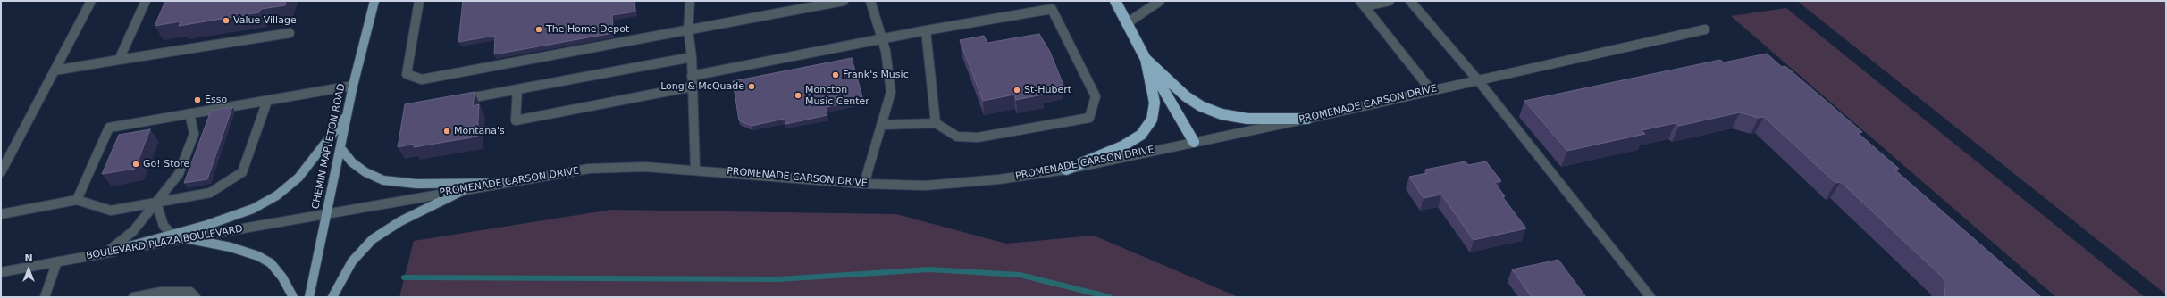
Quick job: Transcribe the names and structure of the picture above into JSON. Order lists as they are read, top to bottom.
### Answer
{
  "streets": {
    "main road": ["CHEMIN MAPLETON ROAD"],
    "street": ["PROMENADE CARSON DRIVE", "BOULEVARD PLAZA BOULEVARD"]
  },
  "crossings": [
    ["PROMENADE CARSON DRIVE", "CHEMIN MAPLETON ROAD"],
    ["PROMENADE CARSON DRIVE", "BOULEVARD PLAZA BOULEVARD"],
    ["CHEMIN MAPLETON ROAD", "BOULEVARD PLAZA BOULEVARD"]
  ],
  "places": [
    "Value Village",
    "The Home Depot",
    "Frank's Music",
    "Long & McQuade",
    "St-Hubert",
    "Moncton Music Center",
    "Esso",
    "Montana's",
    "Go! Store"
  ],
  "north": "top"
}
